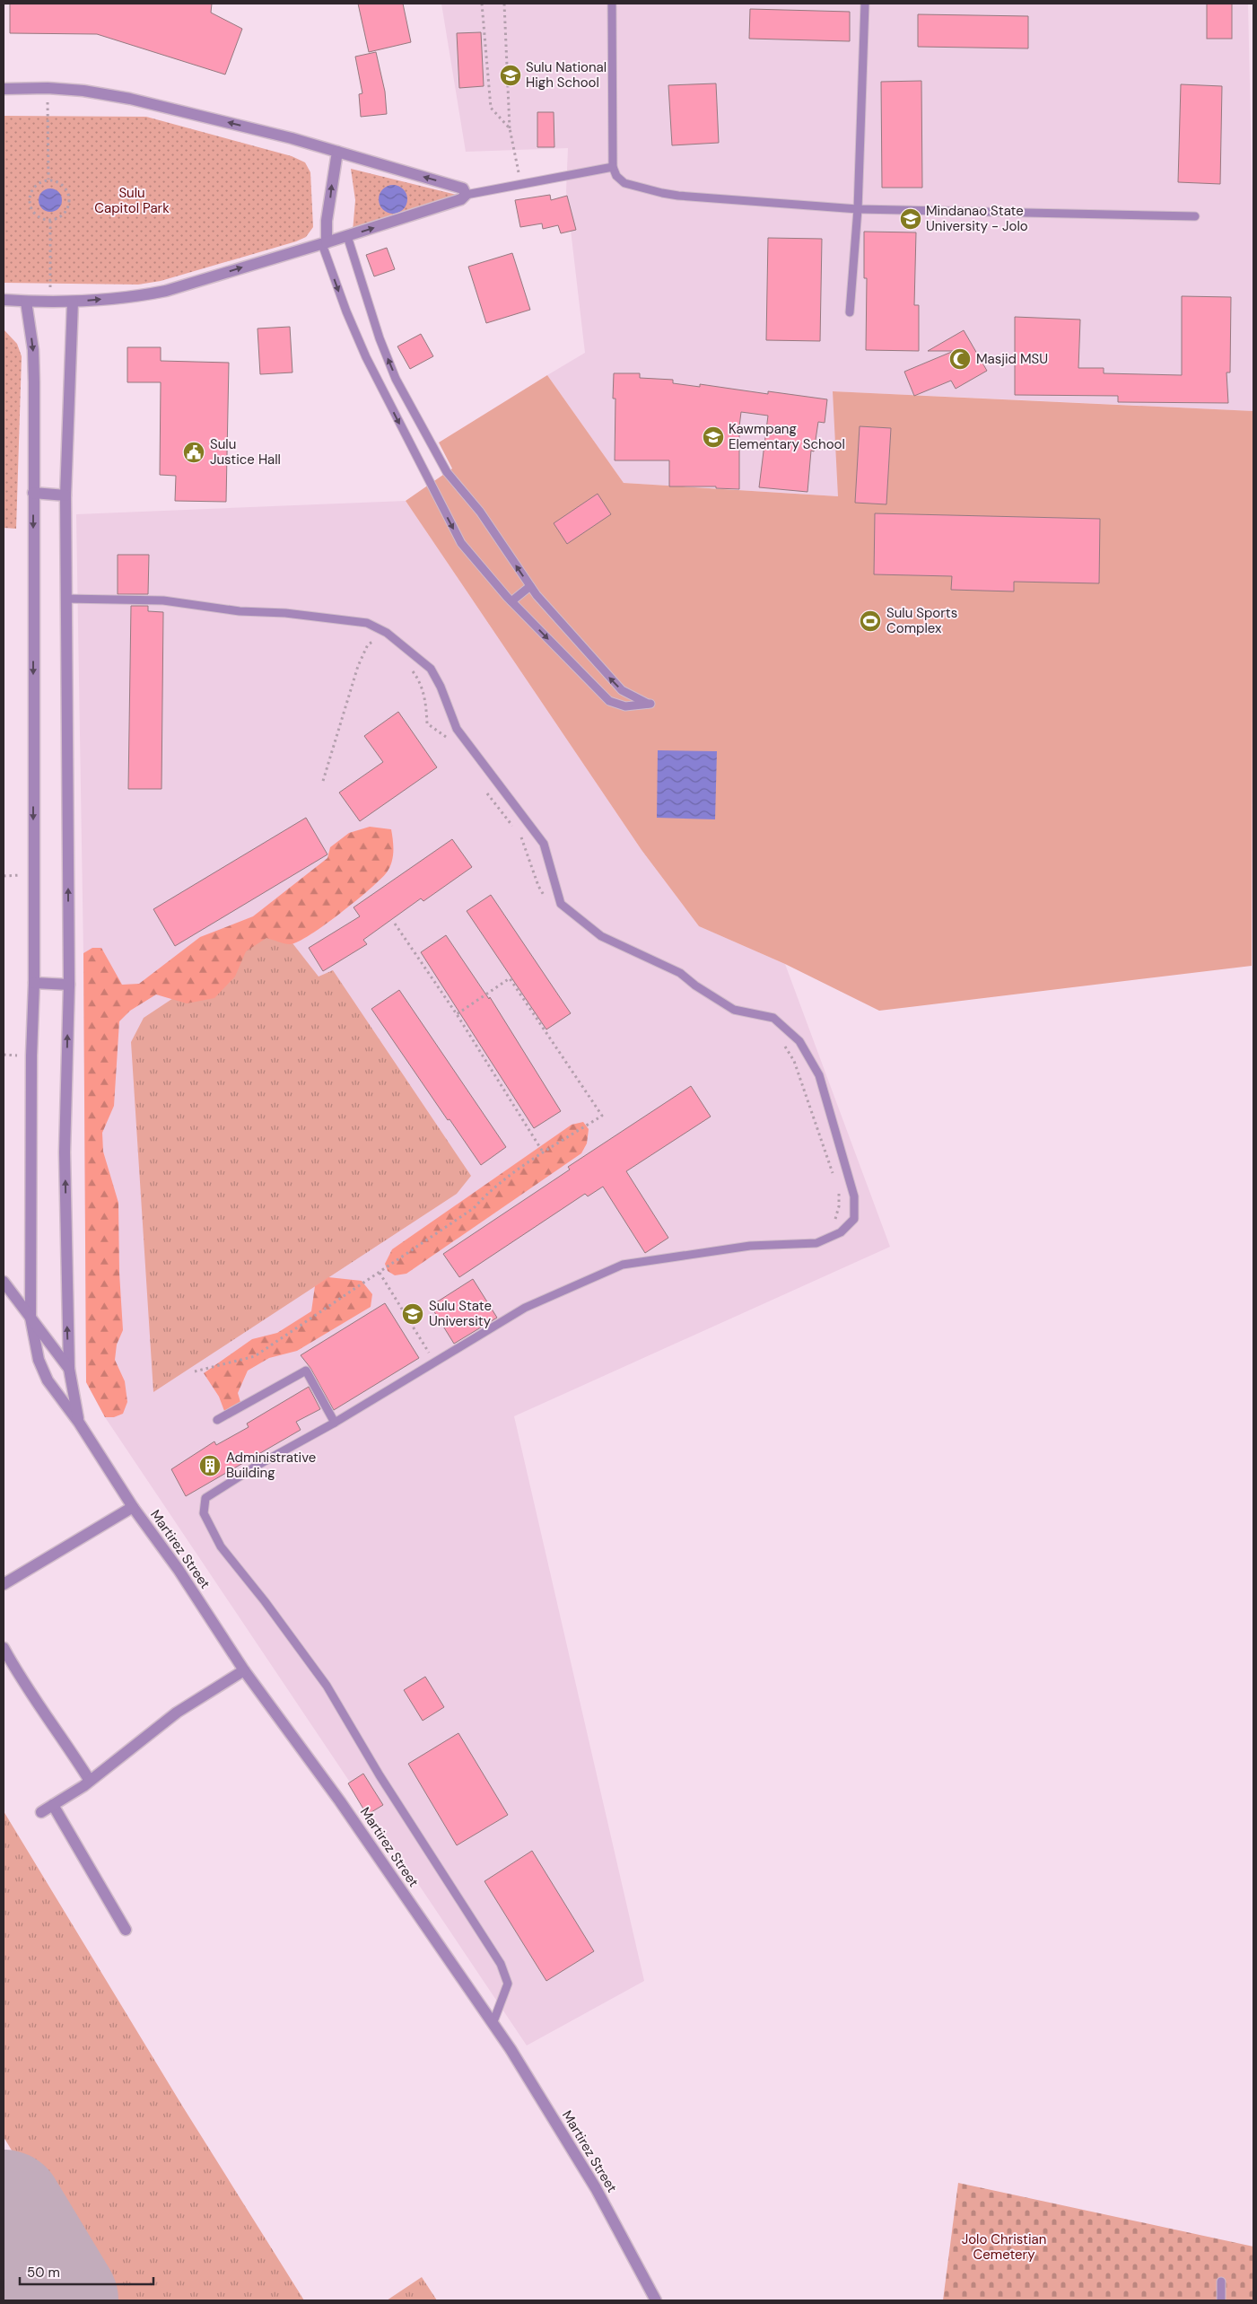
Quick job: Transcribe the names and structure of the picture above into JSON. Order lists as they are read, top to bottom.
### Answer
{
  "streets": {
    "street": ["Martirez Street"]
  },
  "parks": ["Sulu Capitol Park", "Jolo Christian Cemetery"],
  "places": {
    "school or university": [
      "Sulu National High School",
      "Mindanao State University - Jolo",
      "Kawmpang Elementary School",
      "Sulu State University"
    ],
    "mosque": ["Masjid MSU"],
    "public building": ["Sulu Justice Hall"],
    "sports": ["Sulu Sports Complex"],
    "building": ["Administrative Building"]
  },
  "scale_bar": "50 m"
}
